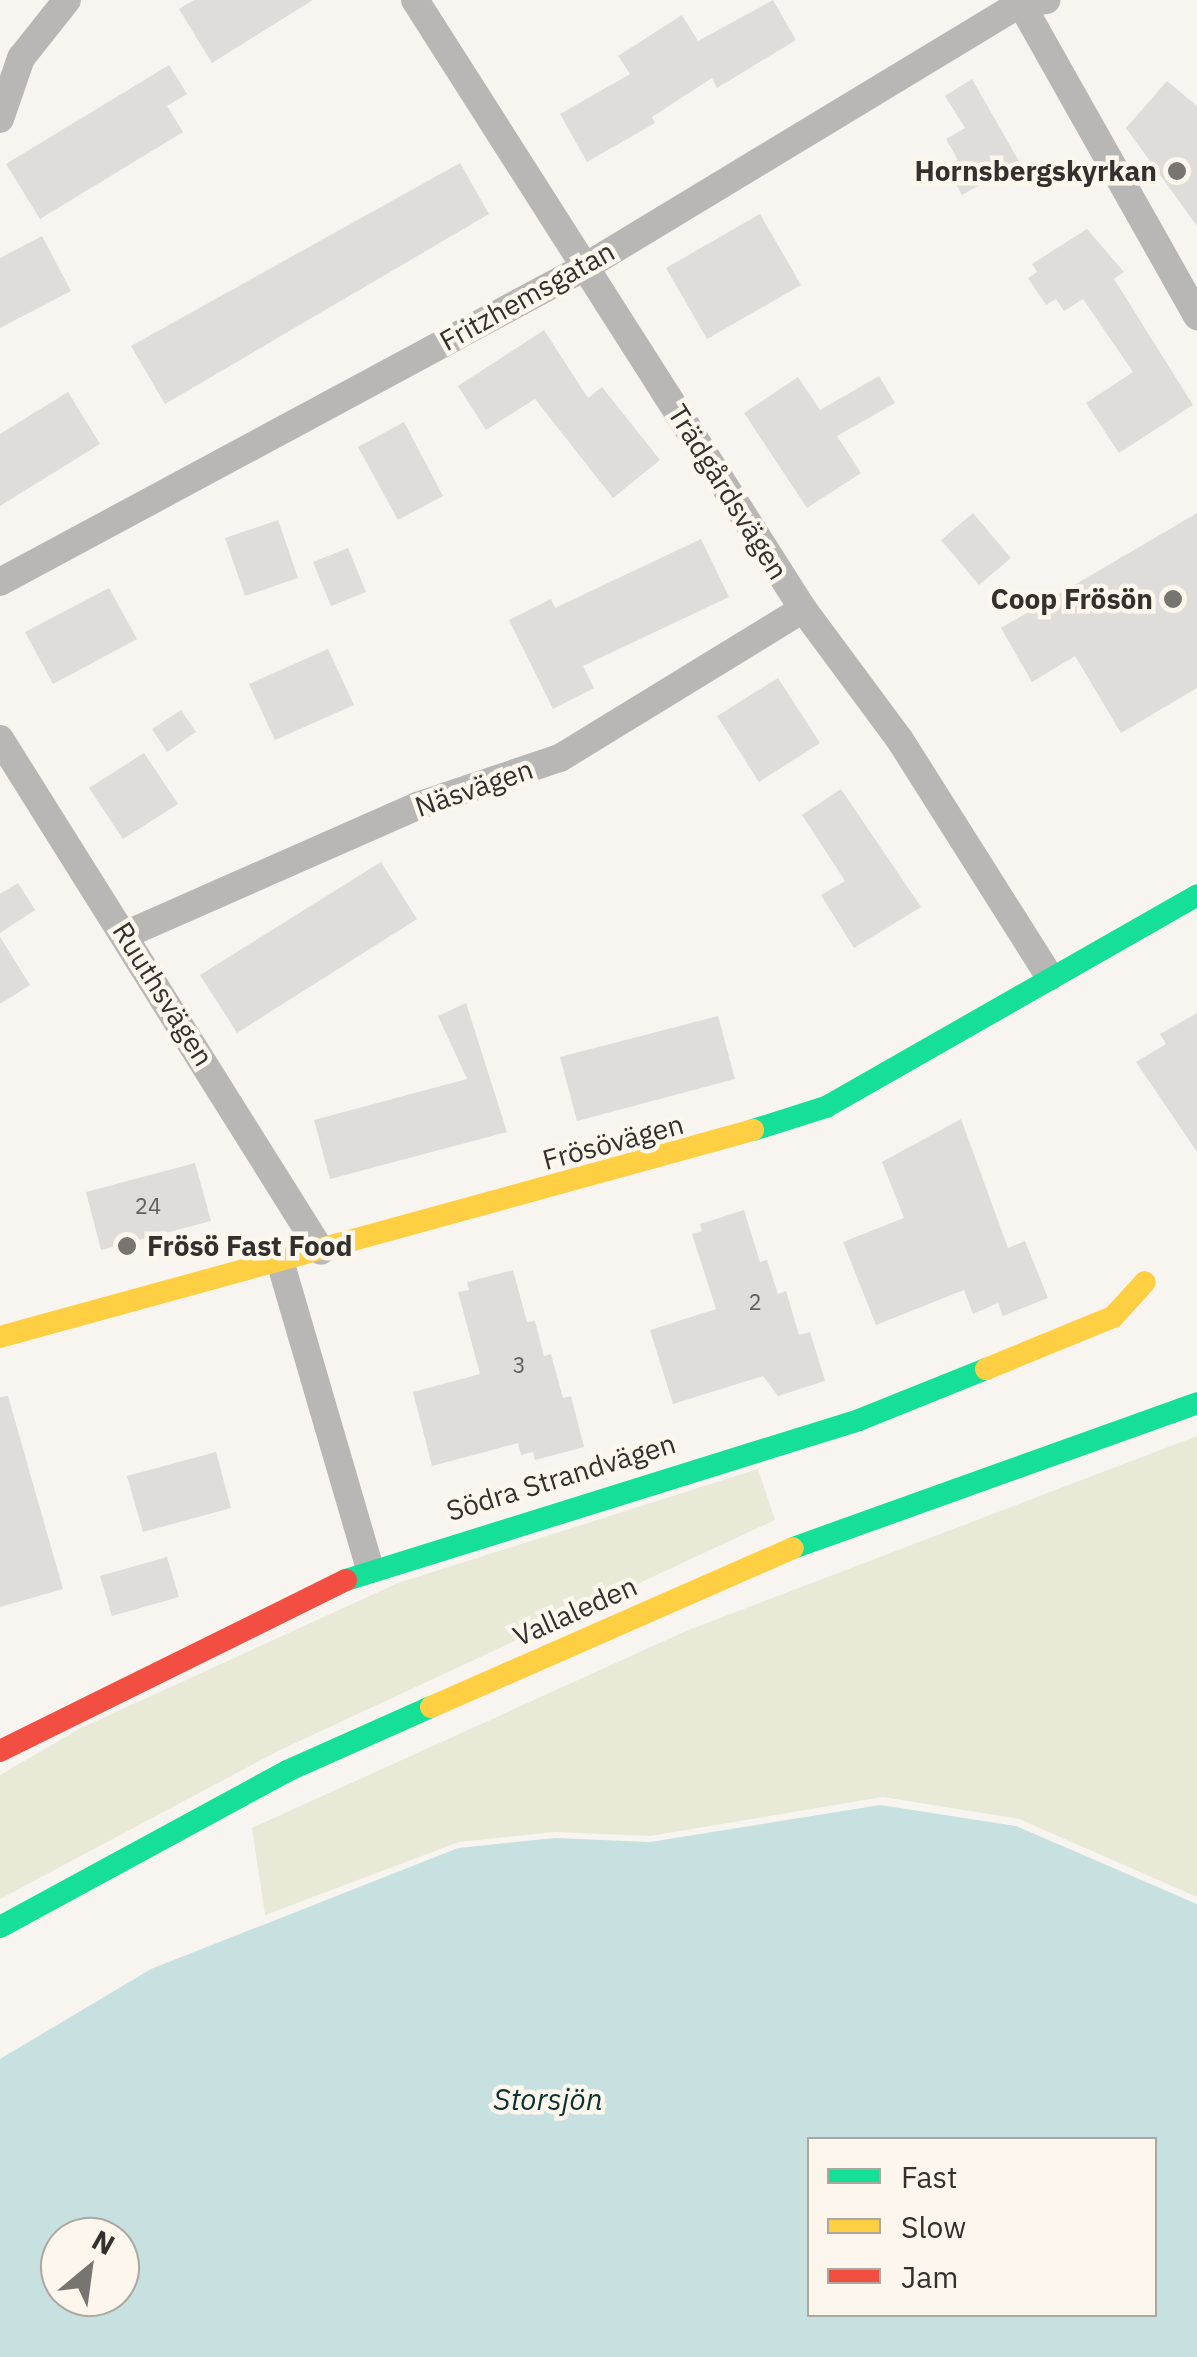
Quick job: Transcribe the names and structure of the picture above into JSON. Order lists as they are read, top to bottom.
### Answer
{
  "streets": {
    "street": [
      "Fritzhemsgatan",
      "Trädgårdsvägen",
      "Näsvägen",
      "Ruuthsvägen",
      "Frösövägen",
      "Södra Strandvägen",
      "Vallaleden"
    ]
  },
  "crossings": [
    ["Fritzhemsgatan", "Trädgårdsvägen"],
    ["Trädgårdsvägen", "Näsvägen"],
    ["Trädgårdsvägen", "Frösövägen"],
    ["Näsvägen", "Ruuthsvägen"],
    ["Ruuthsvägen", "Frösövägen"]
  ],
  "water": ["Storsjön"],
  "places": ["Hornsbergskyrkan", "Coop Frösön", "Frösö Fast Food"],
  "house_numbers": ["24", "2", "3"],
  "legend": ["Fast", "Slow", "Jam"],
  "north": "top right"
}
